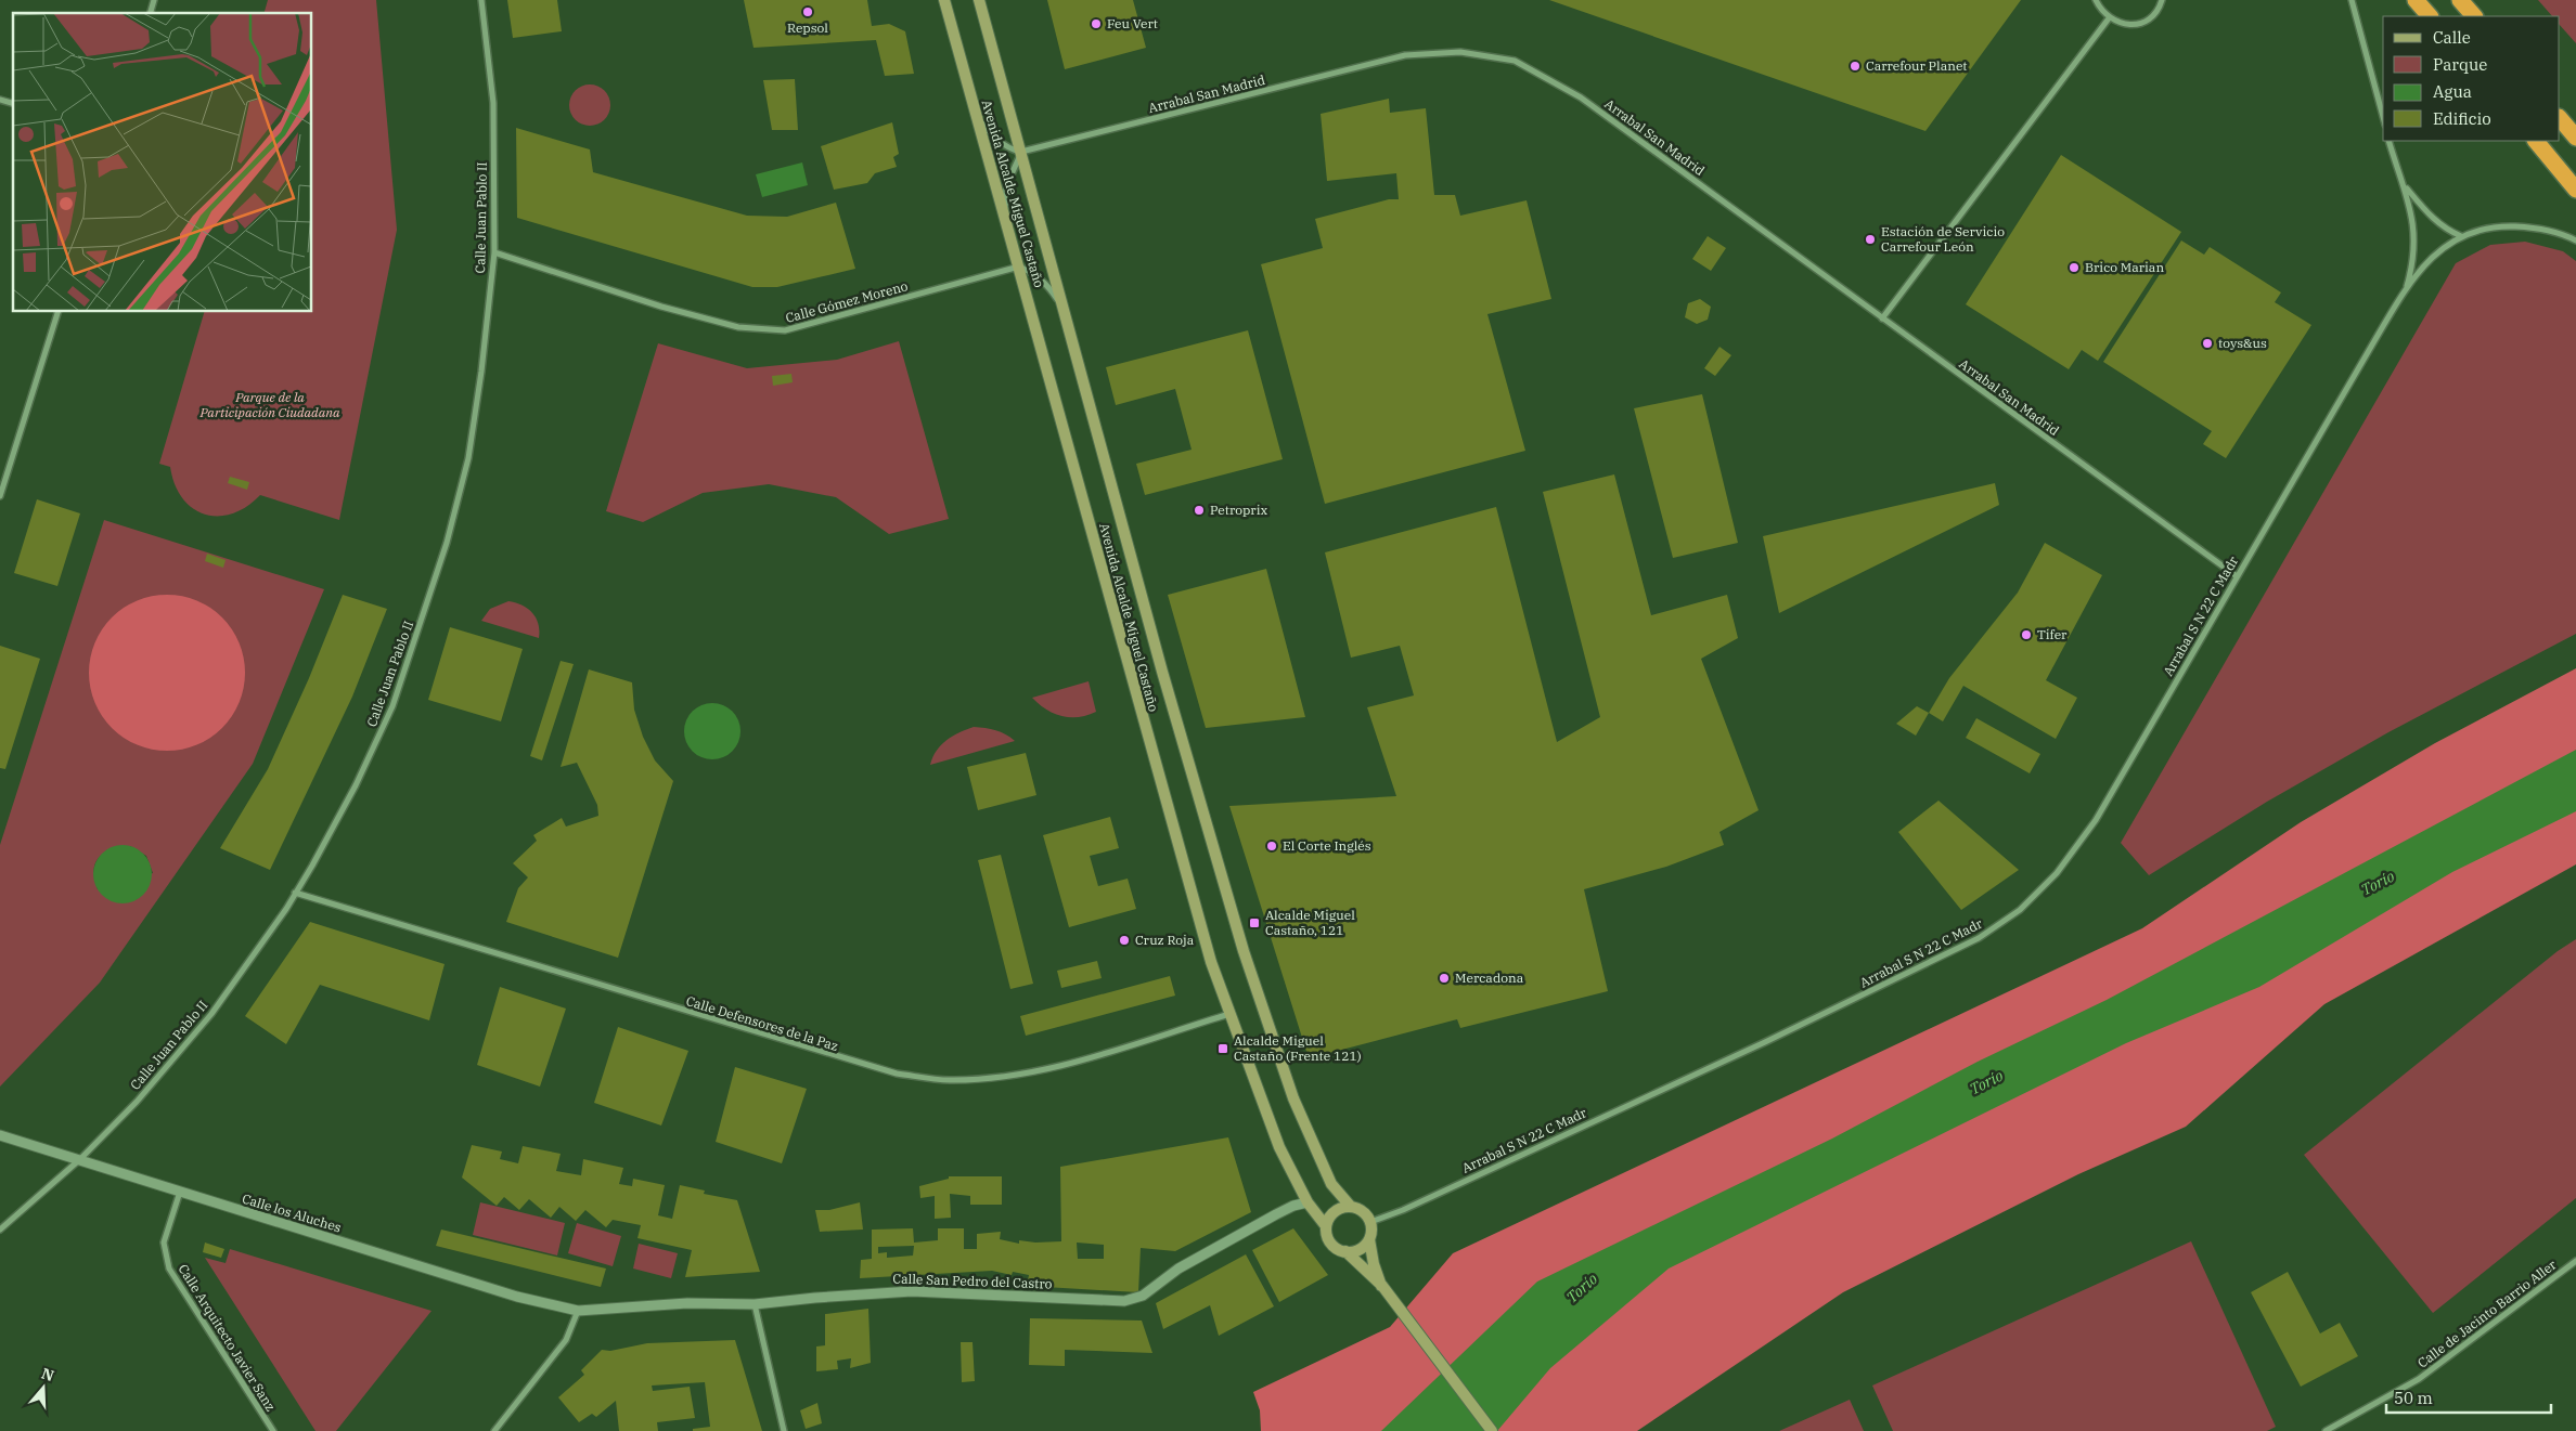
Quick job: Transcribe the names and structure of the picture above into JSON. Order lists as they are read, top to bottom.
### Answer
{
  "streets": {
    "main road": ["Avenida Alcalde Miguel Castaño"],
    "street": [
      "Arrabal San Madrid",
      "Calle Juan Pablo II",
      "Calle Gómez Moreno",
      "Arrabal S N 22 C Madr",
      "Calle Defensores de la Paz",
      "Calle los Aluches",
      "Calle San Pedro del Castro",
      "Calle de Jacinto Barrio Aller",
      "Calle Arquitecto Javier Sanz"
    ]
  },
  "crossings": [
    ["Arrabal San Madrid", "Avenida Alcalde Miguel Castaño"],
    ["Arrabal San Madrid", "Arrabal S N 22 C Madr"],
    ["Avenida Alcalde Miguel Castaño", "Calle Gómez Moreno"],
    ["Avenida Alcalde Miguel Castaño", "Arrabal S N 22 C Madr"],
    ["Avenida Alcalde Miguel Castaño", "Calle Defensores de la Paz"],
    ["Avenida Alcalde Miguel Castaño", "Calle San Pedro del Castro"],
    ["Calle Juan Pablo II", "Calle Gómez Moreno"],
    ["Calle Juan Pablo II", "Calle Defensores de la Paz"],
    ["Calle Juan Pablo II", "Calle los Aluches"],
    ["Calle los Aluches", "Calle San Pedro del Castro"],
    ["Calle los Aluches", "Calle Arquitecto Javier Sanz"]
  ],
  "water": ["Torío"],
  "parks": ["Parque de la Participación Ciudadana"],
  "places": {
    "other": [
      "Repsol",
      "Feu Vert",
      "Carrefour Planet",
      "Estación de Servicio Carrefour León",
      "Brico Marian",
      "toys&us",
      "Petroprix",
      "Tifer",
      "El Corte Inglés",
      "Cruz Roja",
      "Mercadona"
    ],
    "transit": ["Alcalde Miguel Castaño, 121", "Alcalde Miguel Castaño (Frente 121)"]
  },
  "legend": [
    "Calle",
    "Parque",
    "Agua",
    "Edificio"
  ],
  "scale_bar": "50 m",
  "north": "top"
}
